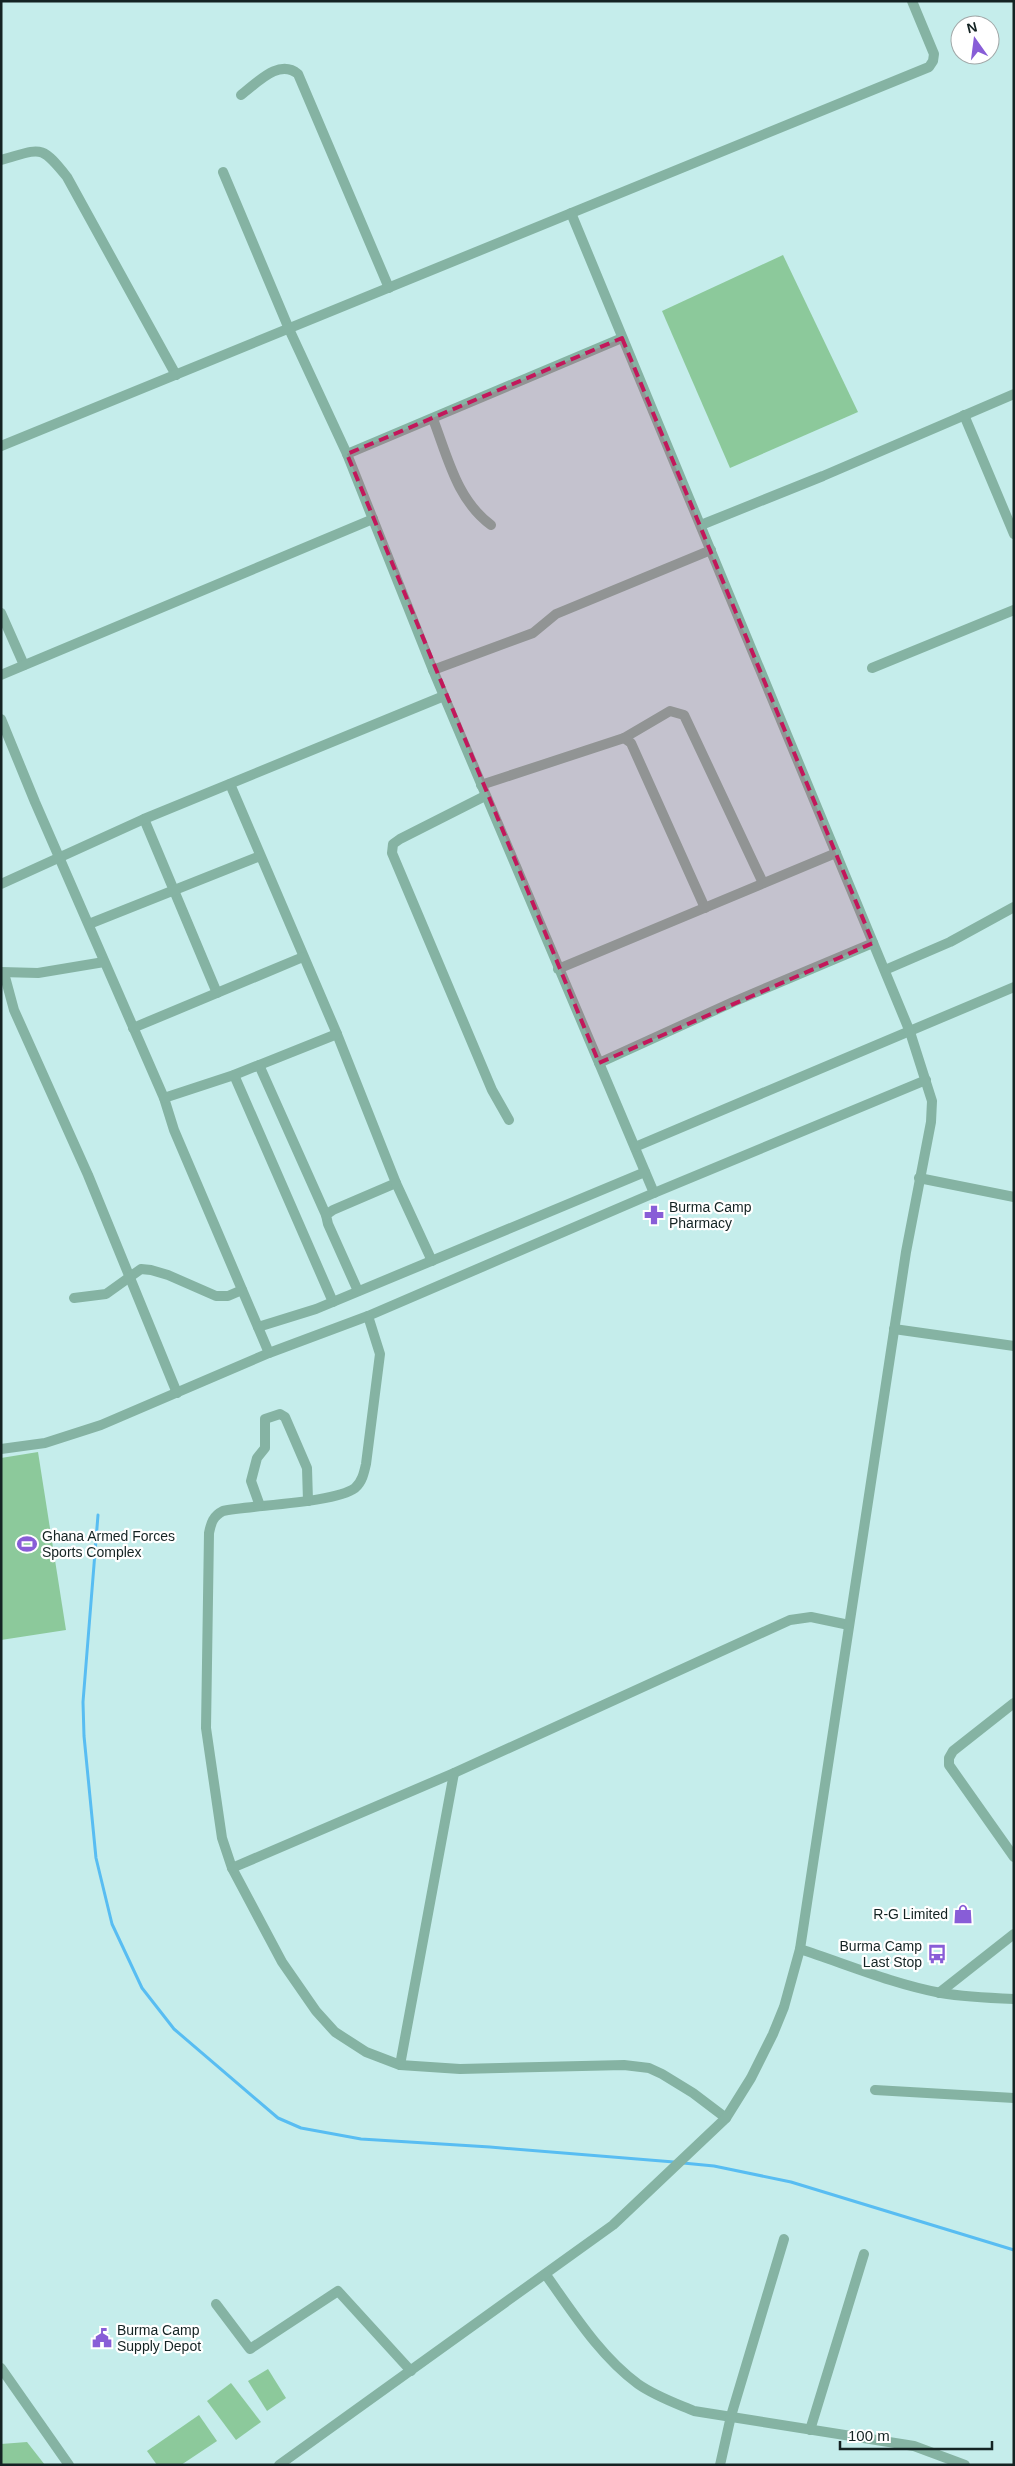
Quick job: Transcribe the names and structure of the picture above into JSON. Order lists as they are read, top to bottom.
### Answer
{
  "places": {
    "pharmacy": ["Burma Camp Pharmacy"],
    "sports": ["Ghana Armed Forces Sports Complex"],
    "shop": ["R-G Limited"],
    "bus stop": ["Burma Camp Last Stop"],
    "public building": ["Burma Camp Supply Depot"]
  },
  "scale_bar": "100 m",
  "north": "top"
}
